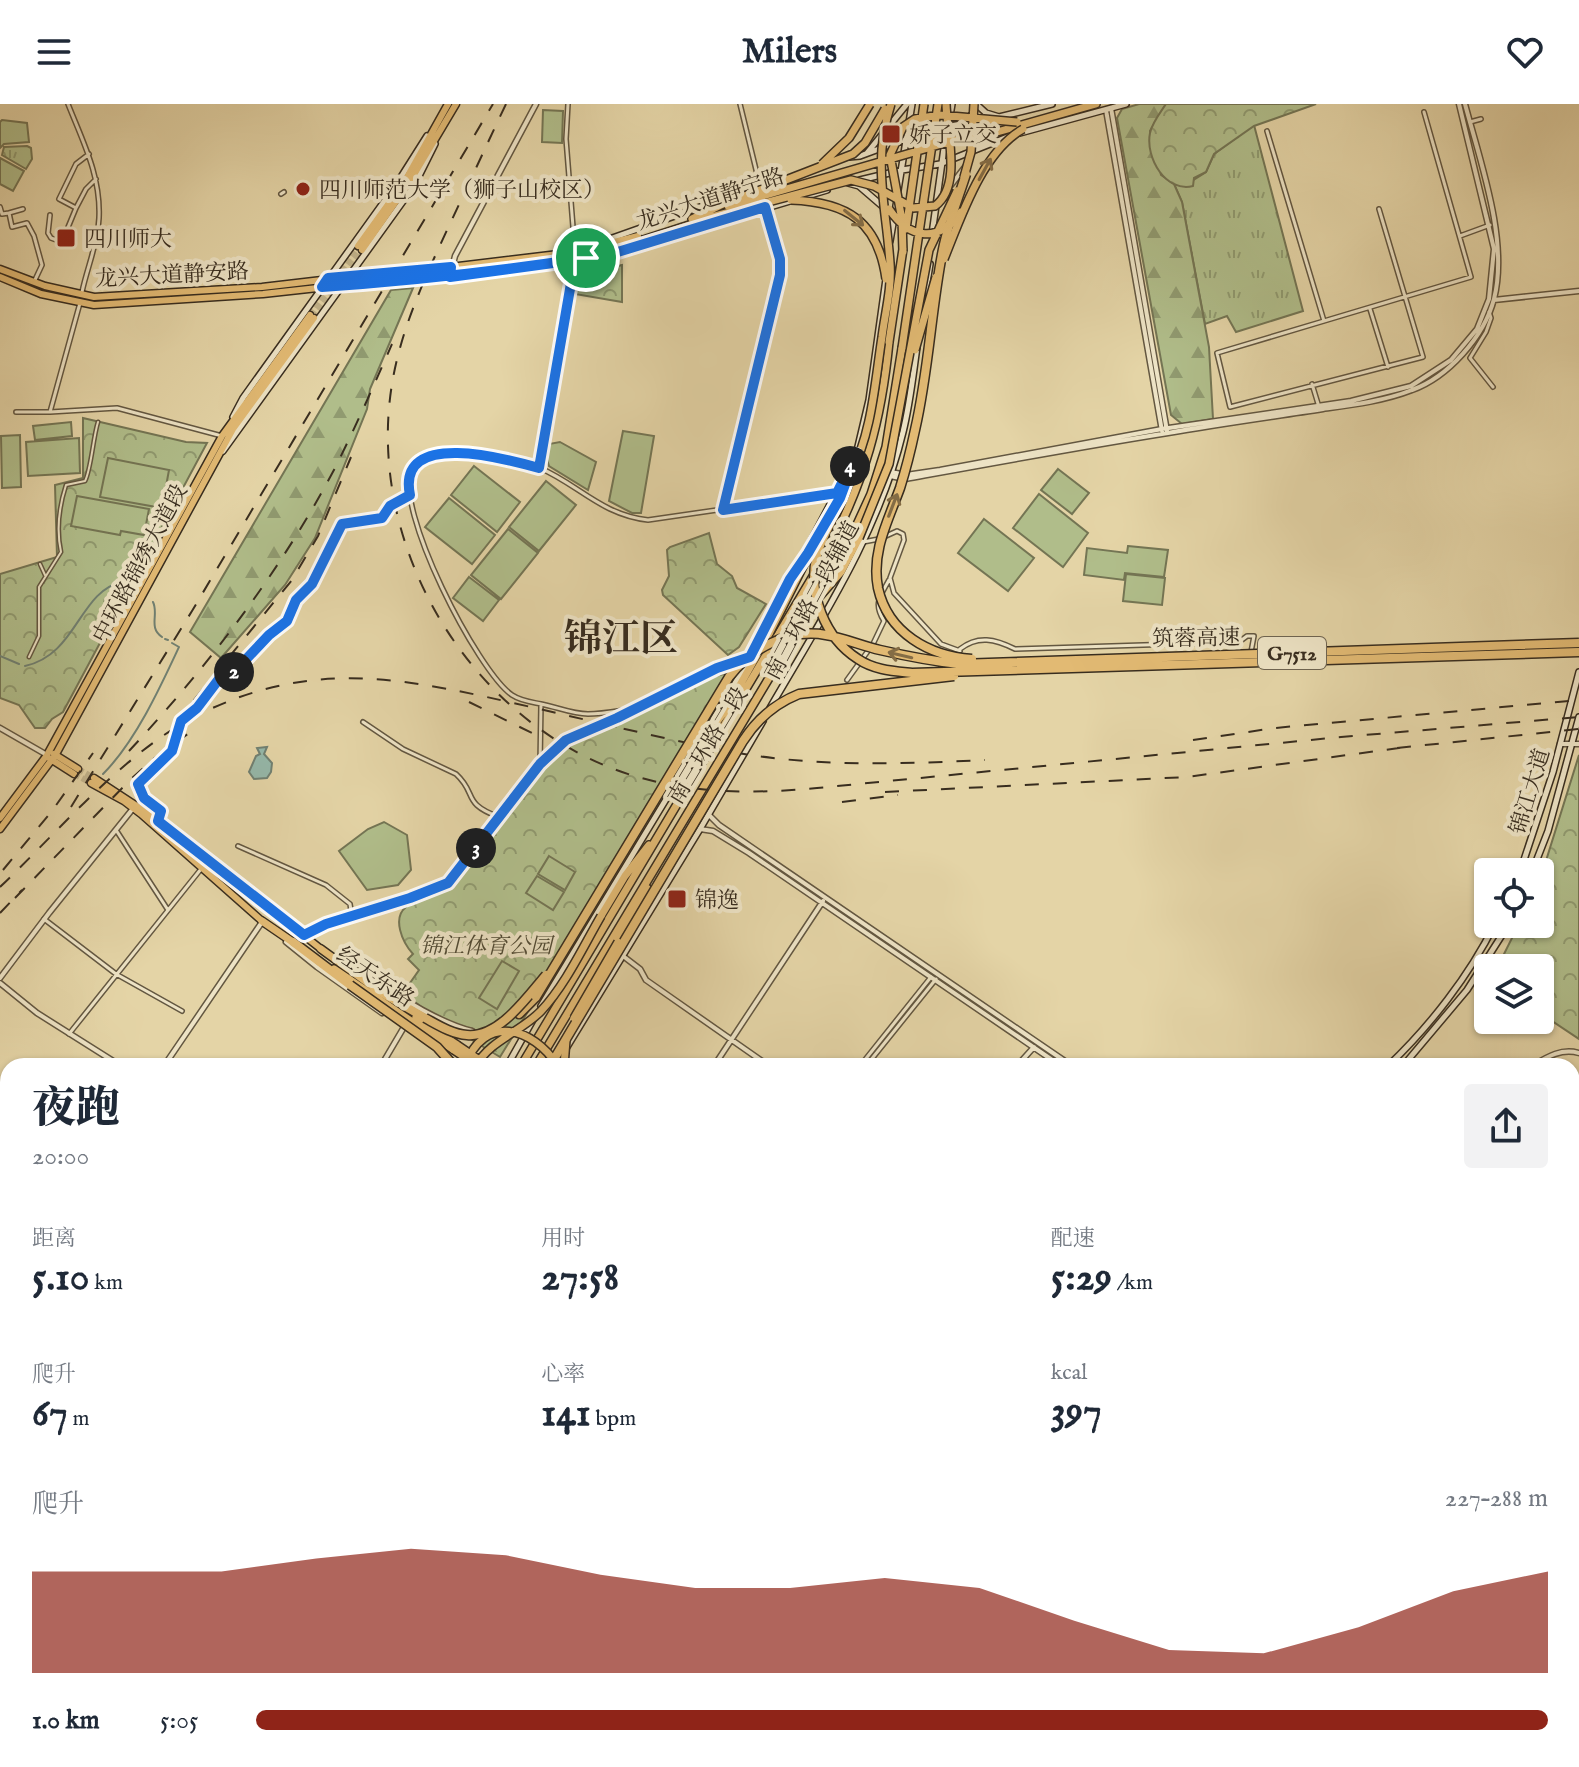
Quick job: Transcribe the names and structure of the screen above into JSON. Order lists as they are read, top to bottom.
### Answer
{
  "streets": {
    "highway": [
      "龙兴大道静宁路",
      "筑蓉高速",
      "G7512",
      "南三环路二段",
      "经天东路"
    ],
    "main road": [
      "龙兴大道静安路",
      "中环路锦绣大道段",
      "南三环路二段辅道",
      "锦江大道"
    ]
  },
  "crossings": [
    ["龙兴大道静宁路", "龙兴大道静安路"]
  ],
  "districts": ["锦江区"],
  "parks": ["锦江体育公园"],
  "places": {
    "transit": ["娇子立交", "四川师大", "锦逸"],
    "other": ["四川师范大学（狮子山校区）"]
  },
  "page": {
    "header": "Milers",
    "pins": ["4", "2", "3"],
    "heading": ["夜跑", "20:00"],
    "stats": [
      ["距离", "5.10 km"],
      ["用时", "27:58"],
      ["配速", "5:29 /km"],
      ["爬升", "67 m"],
      ["心率", "141 bpm"],
      ["kcal", "397"]
    ],
    "chart": ["爬升", "227–288 m"],
    "list": [
      {
        "name": "1.0 km",
        "note": "5:05"
      }
    ]
  }
}
